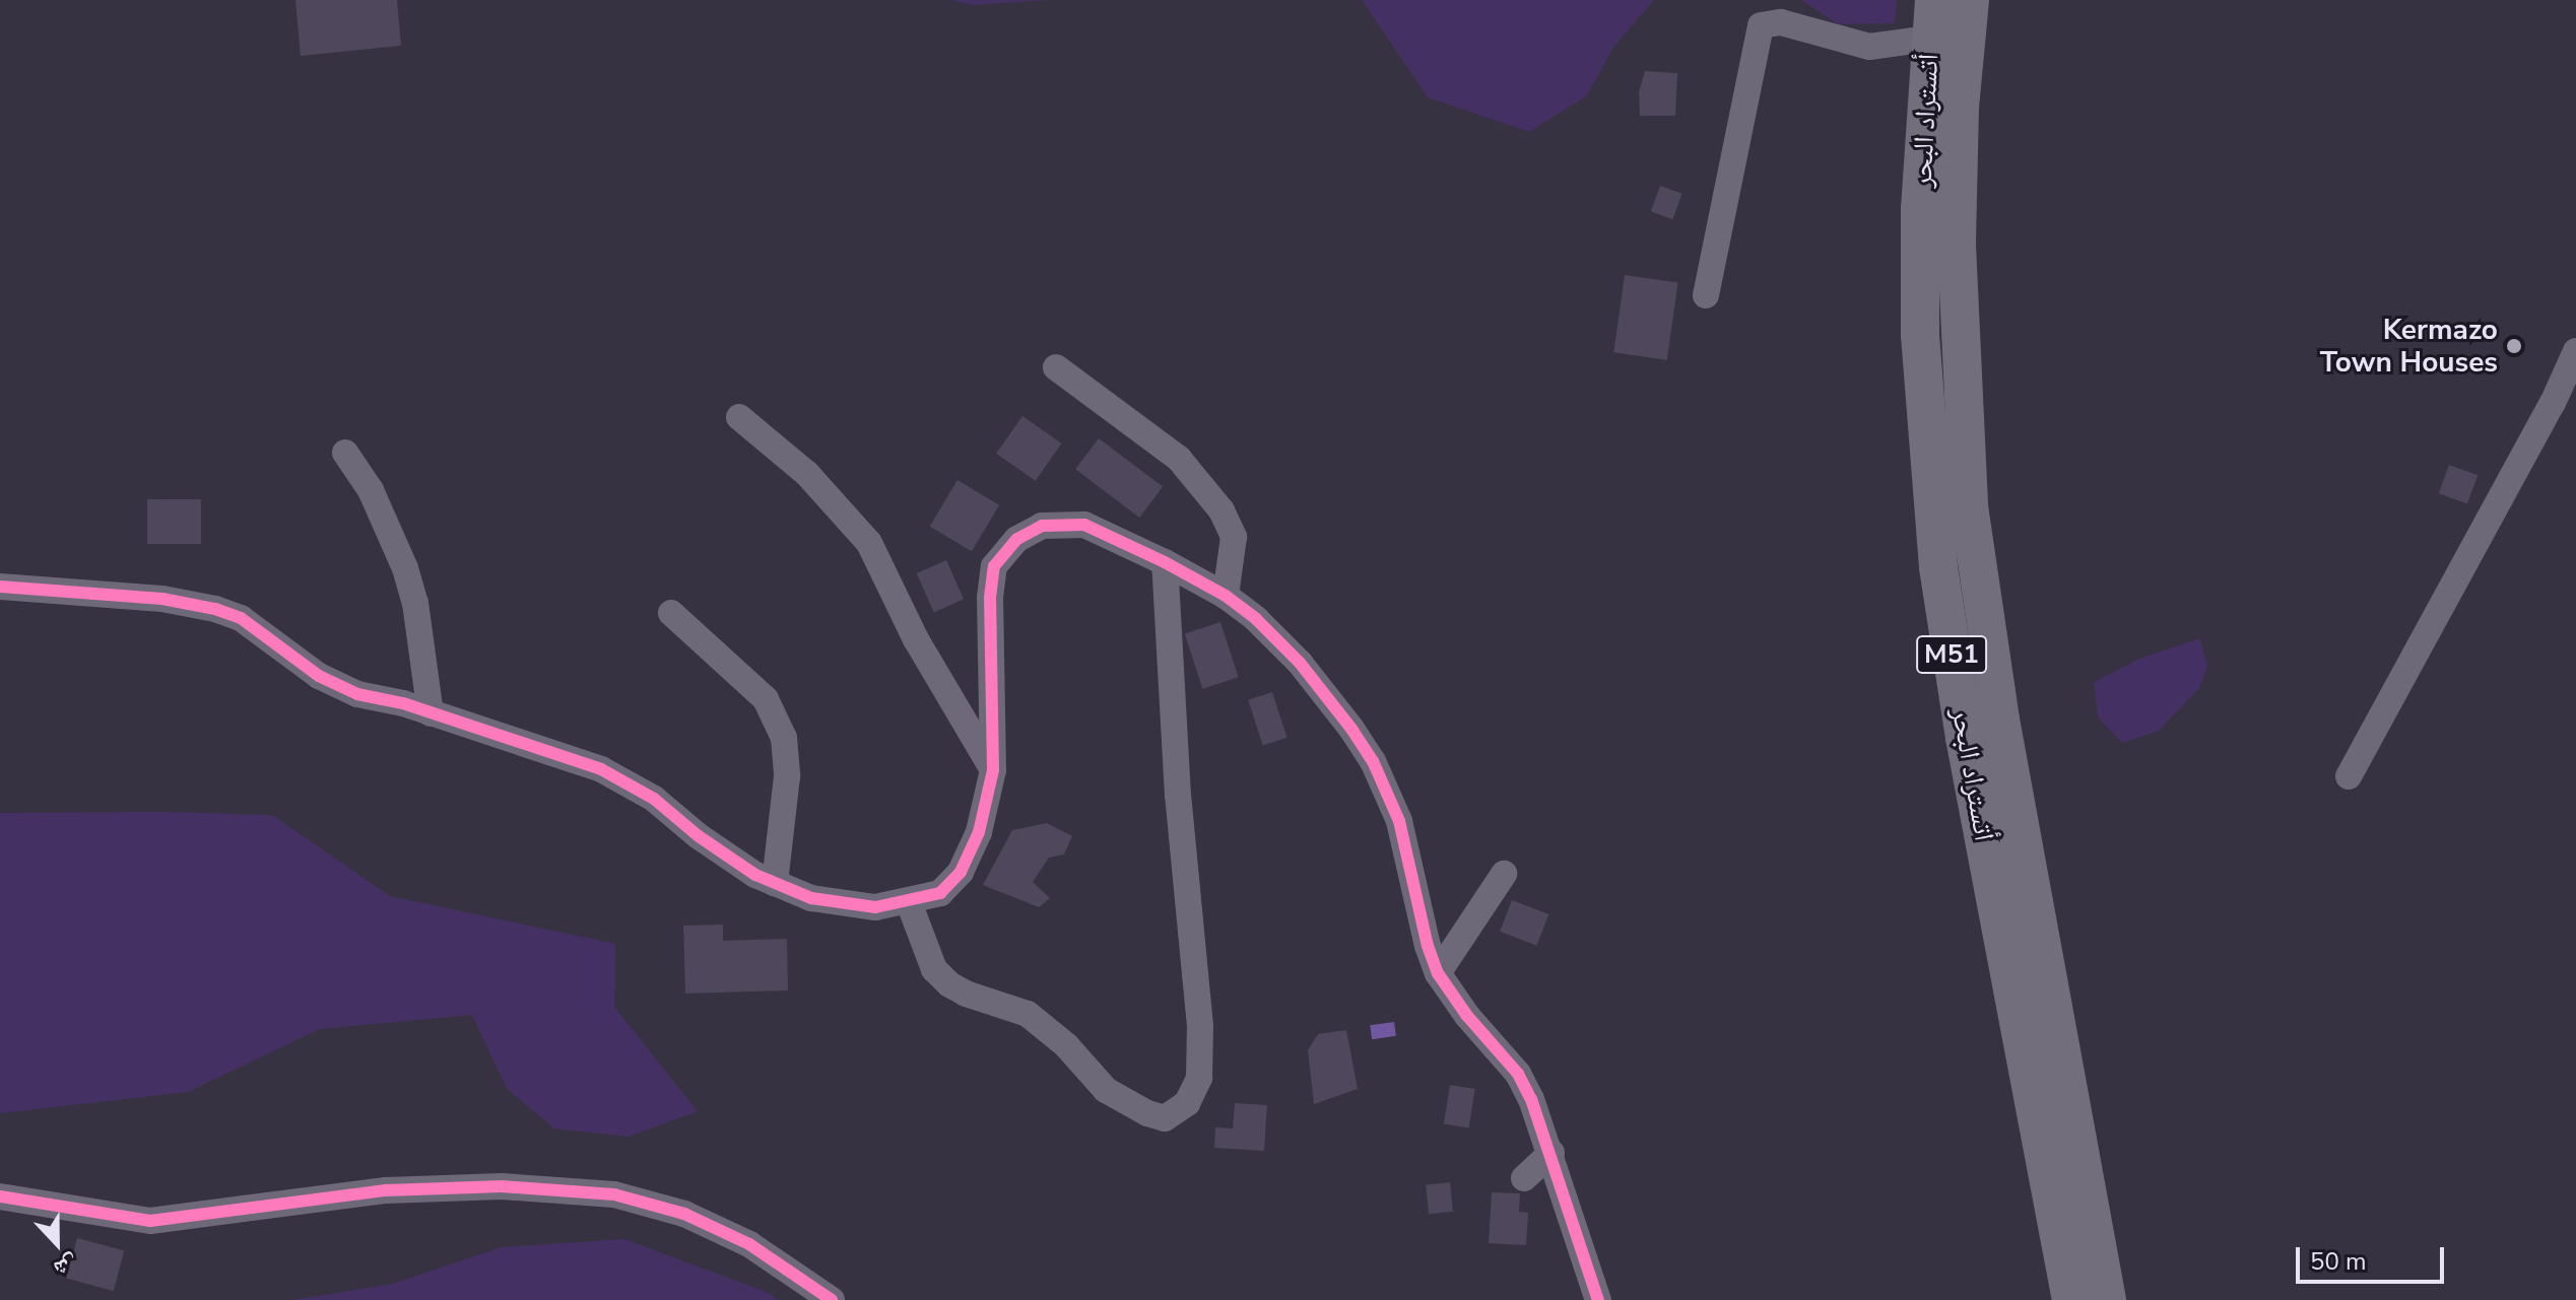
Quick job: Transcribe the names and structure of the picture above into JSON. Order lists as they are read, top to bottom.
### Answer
{
  "streets": {
    "highway": ["أتستراد البحر", "M51"]
  },
  "places": ["Kermazo Town Houses"],
  "scale_bar": "50 m",
  "north": "bottom"
}
